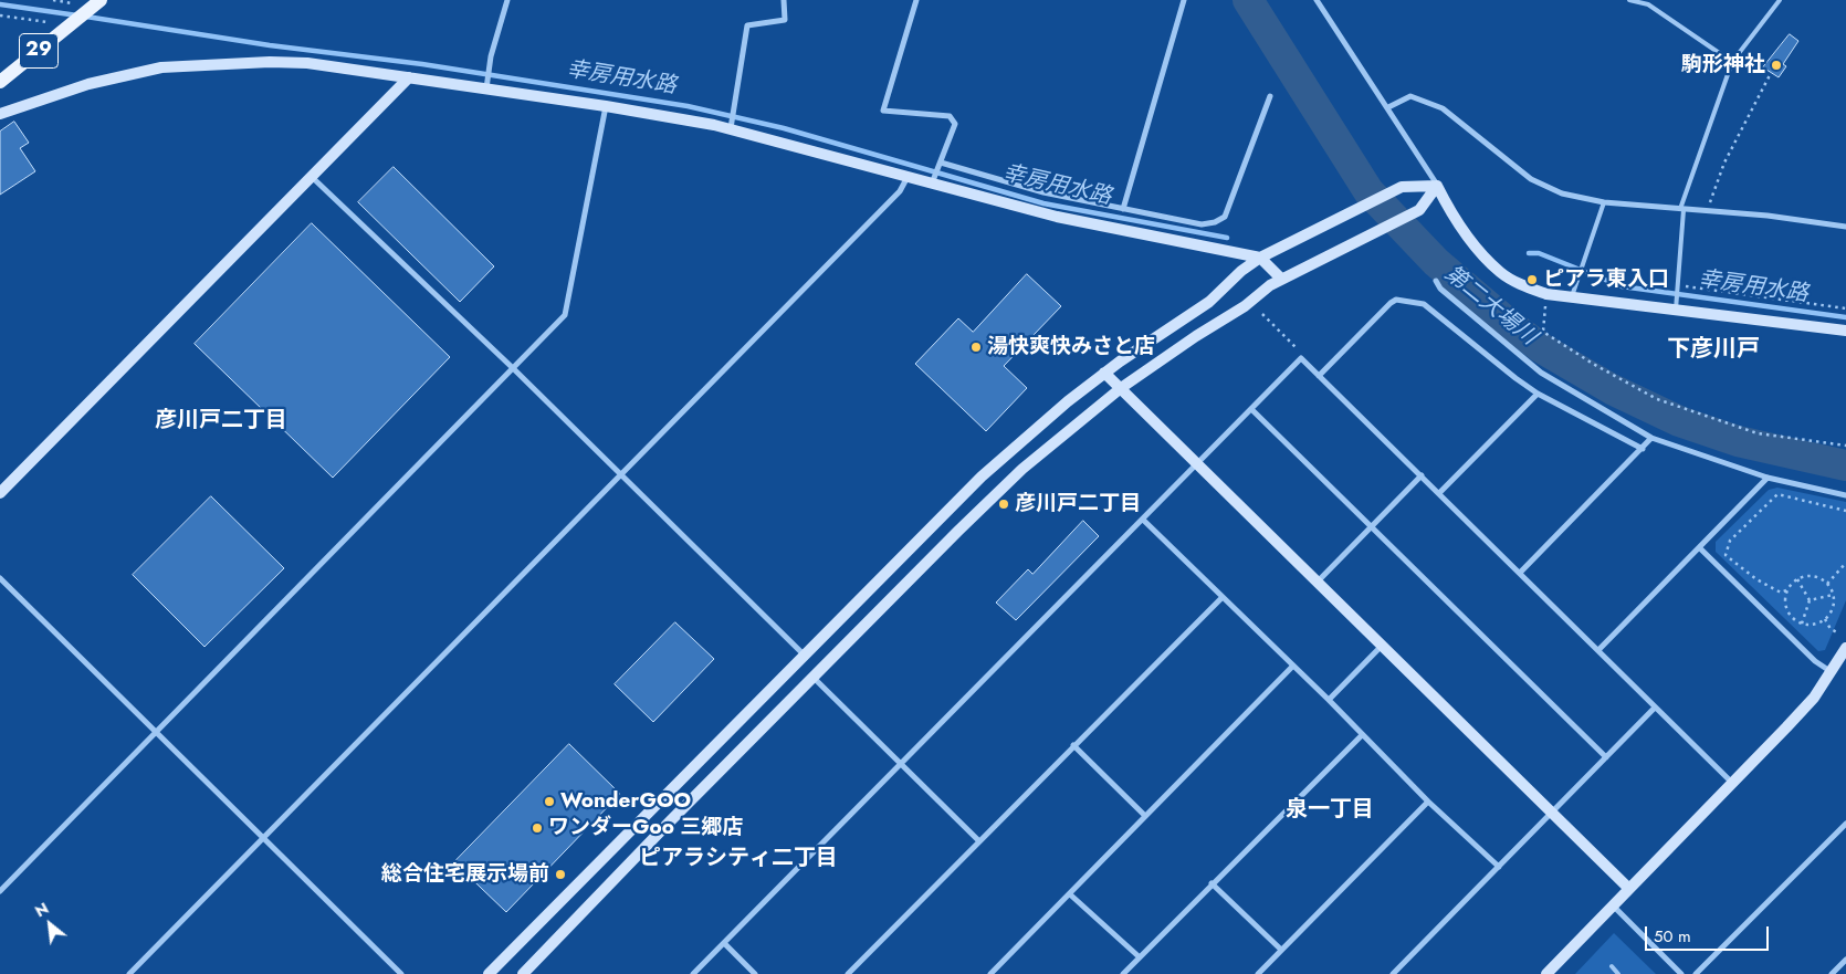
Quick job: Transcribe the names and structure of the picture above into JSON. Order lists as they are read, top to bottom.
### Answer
{
  "streets": {
    "main road": ["29"]
  },
  "districts": [
    "下彦川戸",
    "彦川戸二丁目",
    "泉一丁目",
    "ピアラシティ二丁目"
  ],
  "water": ["幸房用水路", "第二大場川"],
  "places": [
    "駒形神社",
    "ピアラ東入口",
    "湯快爽快みさと店",
    "彦川戸二丁目",
    "WonderGOO",
    "ワンダーGoo 三郷店",
    "総合住宅展示場前"
  ],
  "scale_bar": "50 m",
  "north": "top left"
}
